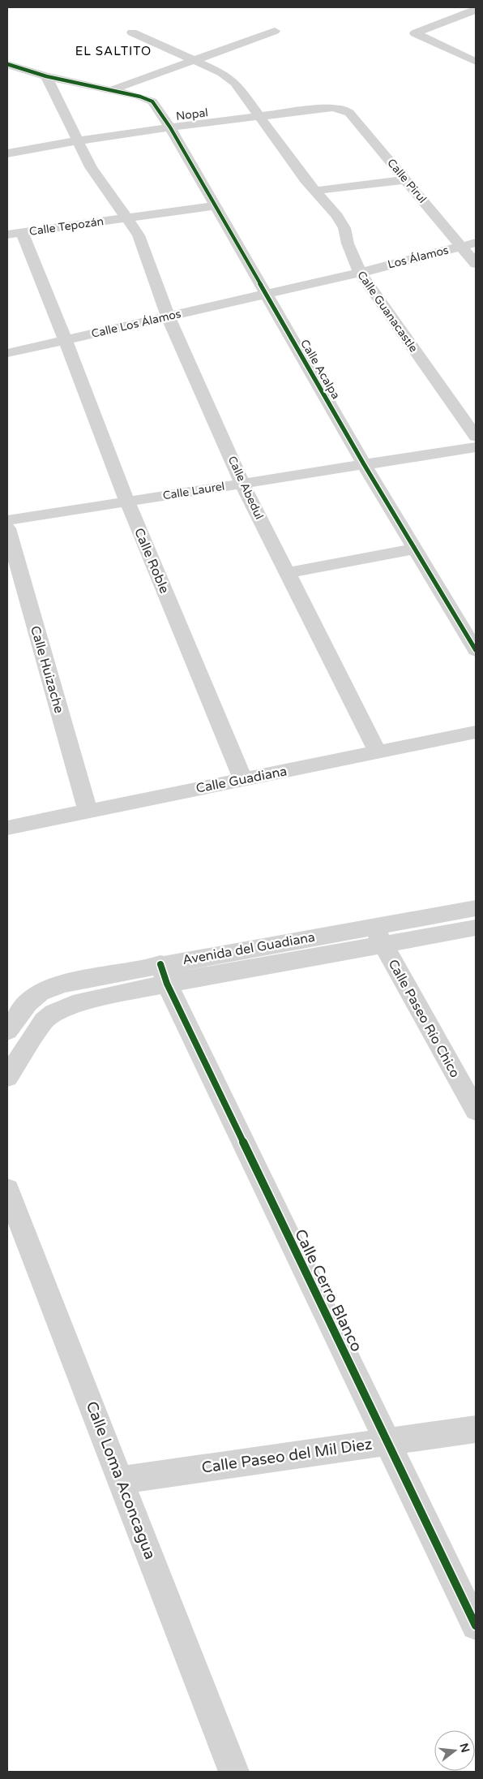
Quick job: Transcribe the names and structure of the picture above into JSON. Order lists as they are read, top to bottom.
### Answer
{
  "streets": {
    "street": [
      "Nopal",
      "Calle Pirul",
      "Calle Tepozán",
      "Los Álamos",
      "Calle Guanacastle",
      "Calle Los Álamos",
      "Calle Acalpa",
      "Calle Abedul",
      "Calle Laurel",
      "Calle Roble",
      "Calle Huizache",
      "Calle Guadiana",
      "Avenida del Guadiana",
      "Calle Paseo Río Chico",
      "Calle Cerro Blanco",
      "Calle Paseo del Mil Diez",
      "Calle Loma Aconcagua"
    ]
  },
  "crossings": [
    ["Nopal", "Calle Pirul"],
    ["Nopal", "Calle Guanacastle"],
    ["Nopal", "Calle Acalpa"],
    ["Calle Pirul", "Los Álamos"],
    ["Calle Tepozán", "Calle Acalpa"],
    ["Calle Tepozán", "Calle Abedul"],
    ["Calle Tepozán", "Calle Roble"],
    ["Los Álamos", "Calle Guanacastle"],
    ["Los Álamos", "Calle Los Álamos"],
    ["Los Álamos", "Calle Acalpa"],
    ["Calle Los Álamos", "Calle Acalpa"],
    ["Calle Los Álamos", "Calle Abedul"],
    ["Calle Los Álamos", "Calle Roble"],
    ["Calle Acalpa", "Calle Laurel"],
    ["Calle Abedul", "Calle Laurel"],
    ["Calle Abedul", "Calle Guadiana"],
    ["Calle Laurel", "Calle Roble"],
    ["Calle Roble", "Calle Guadiana"],
    ["Calle Huizache", "Calle Guadiana"],
    ["Avenida del Guadiana", "Calle Paseo Río Chico"],
    ["Avenida del Guadiana", "Calle Cerro Blanco"],
    ["Calle Cerro Blanco", "Calle Paseo del Mil Diez"],
    ["Calle Paseo del Mil Diez", "Calle Loma Aconcagua"]
  ],
  "districts": ["EL SALTITO"],
  "north": "right"
}
